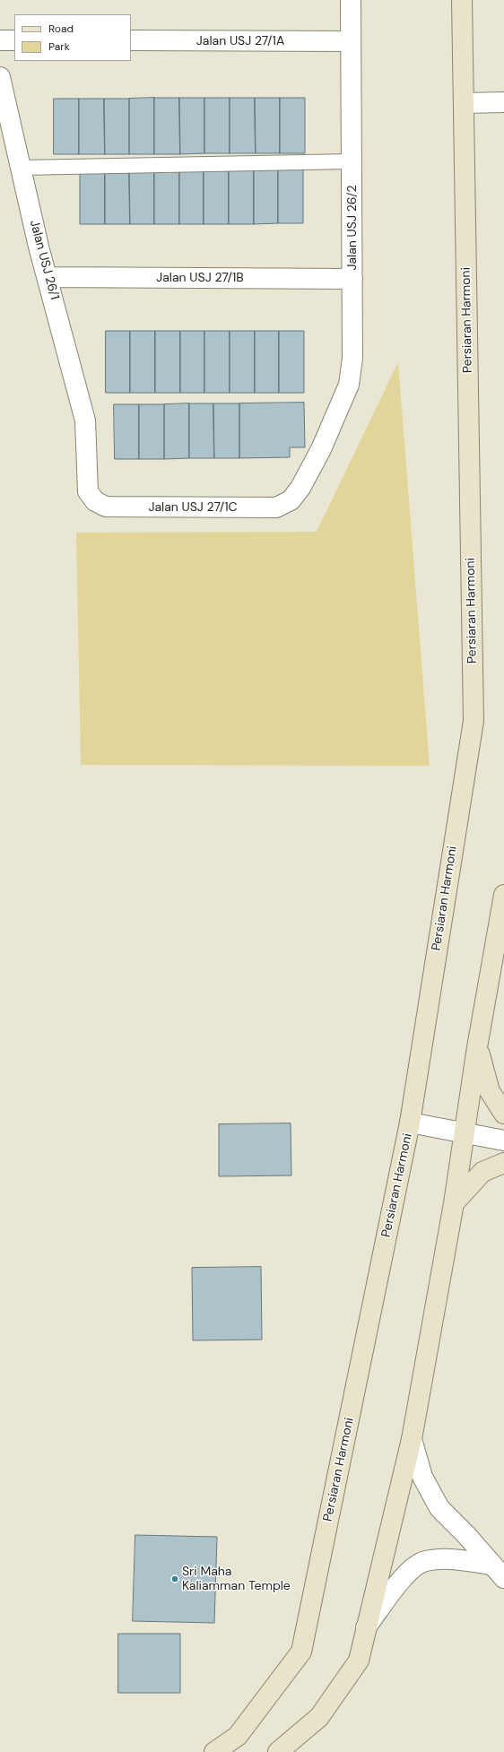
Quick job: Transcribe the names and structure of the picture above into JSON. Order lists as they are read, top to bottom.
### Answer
{
  "streets": {
    "main road": ["Persiaran Harmoni"],
    "street": [
      "Jalan USJ 27/1A",
      "Jalan USJ 26/2",
      "Jalan USJ 26/1",
      "Jalan USJ 27/1B",
      "Jalan USJ 27/1C"
    ]
  },
  "crossings": [
    ["Jalan USJ 27/1A", "Jalan USJ 26/2"],
    ["Jalan USJ 26/2", "Jalan USJ 27/1B"],
    ["Jalan USJ 26/2", "Jalan USJ 27/1C"],
    ["Jalan USJ 26/1", "Jalan USJ 27/1B"],
    ["Jalan USJ 26/1", "Jalan USJ 27/1C"]
  ],
  "places": ["Sri Maha Kaliamman Temple"],
  "legend": ["Road", "Park"]
}
